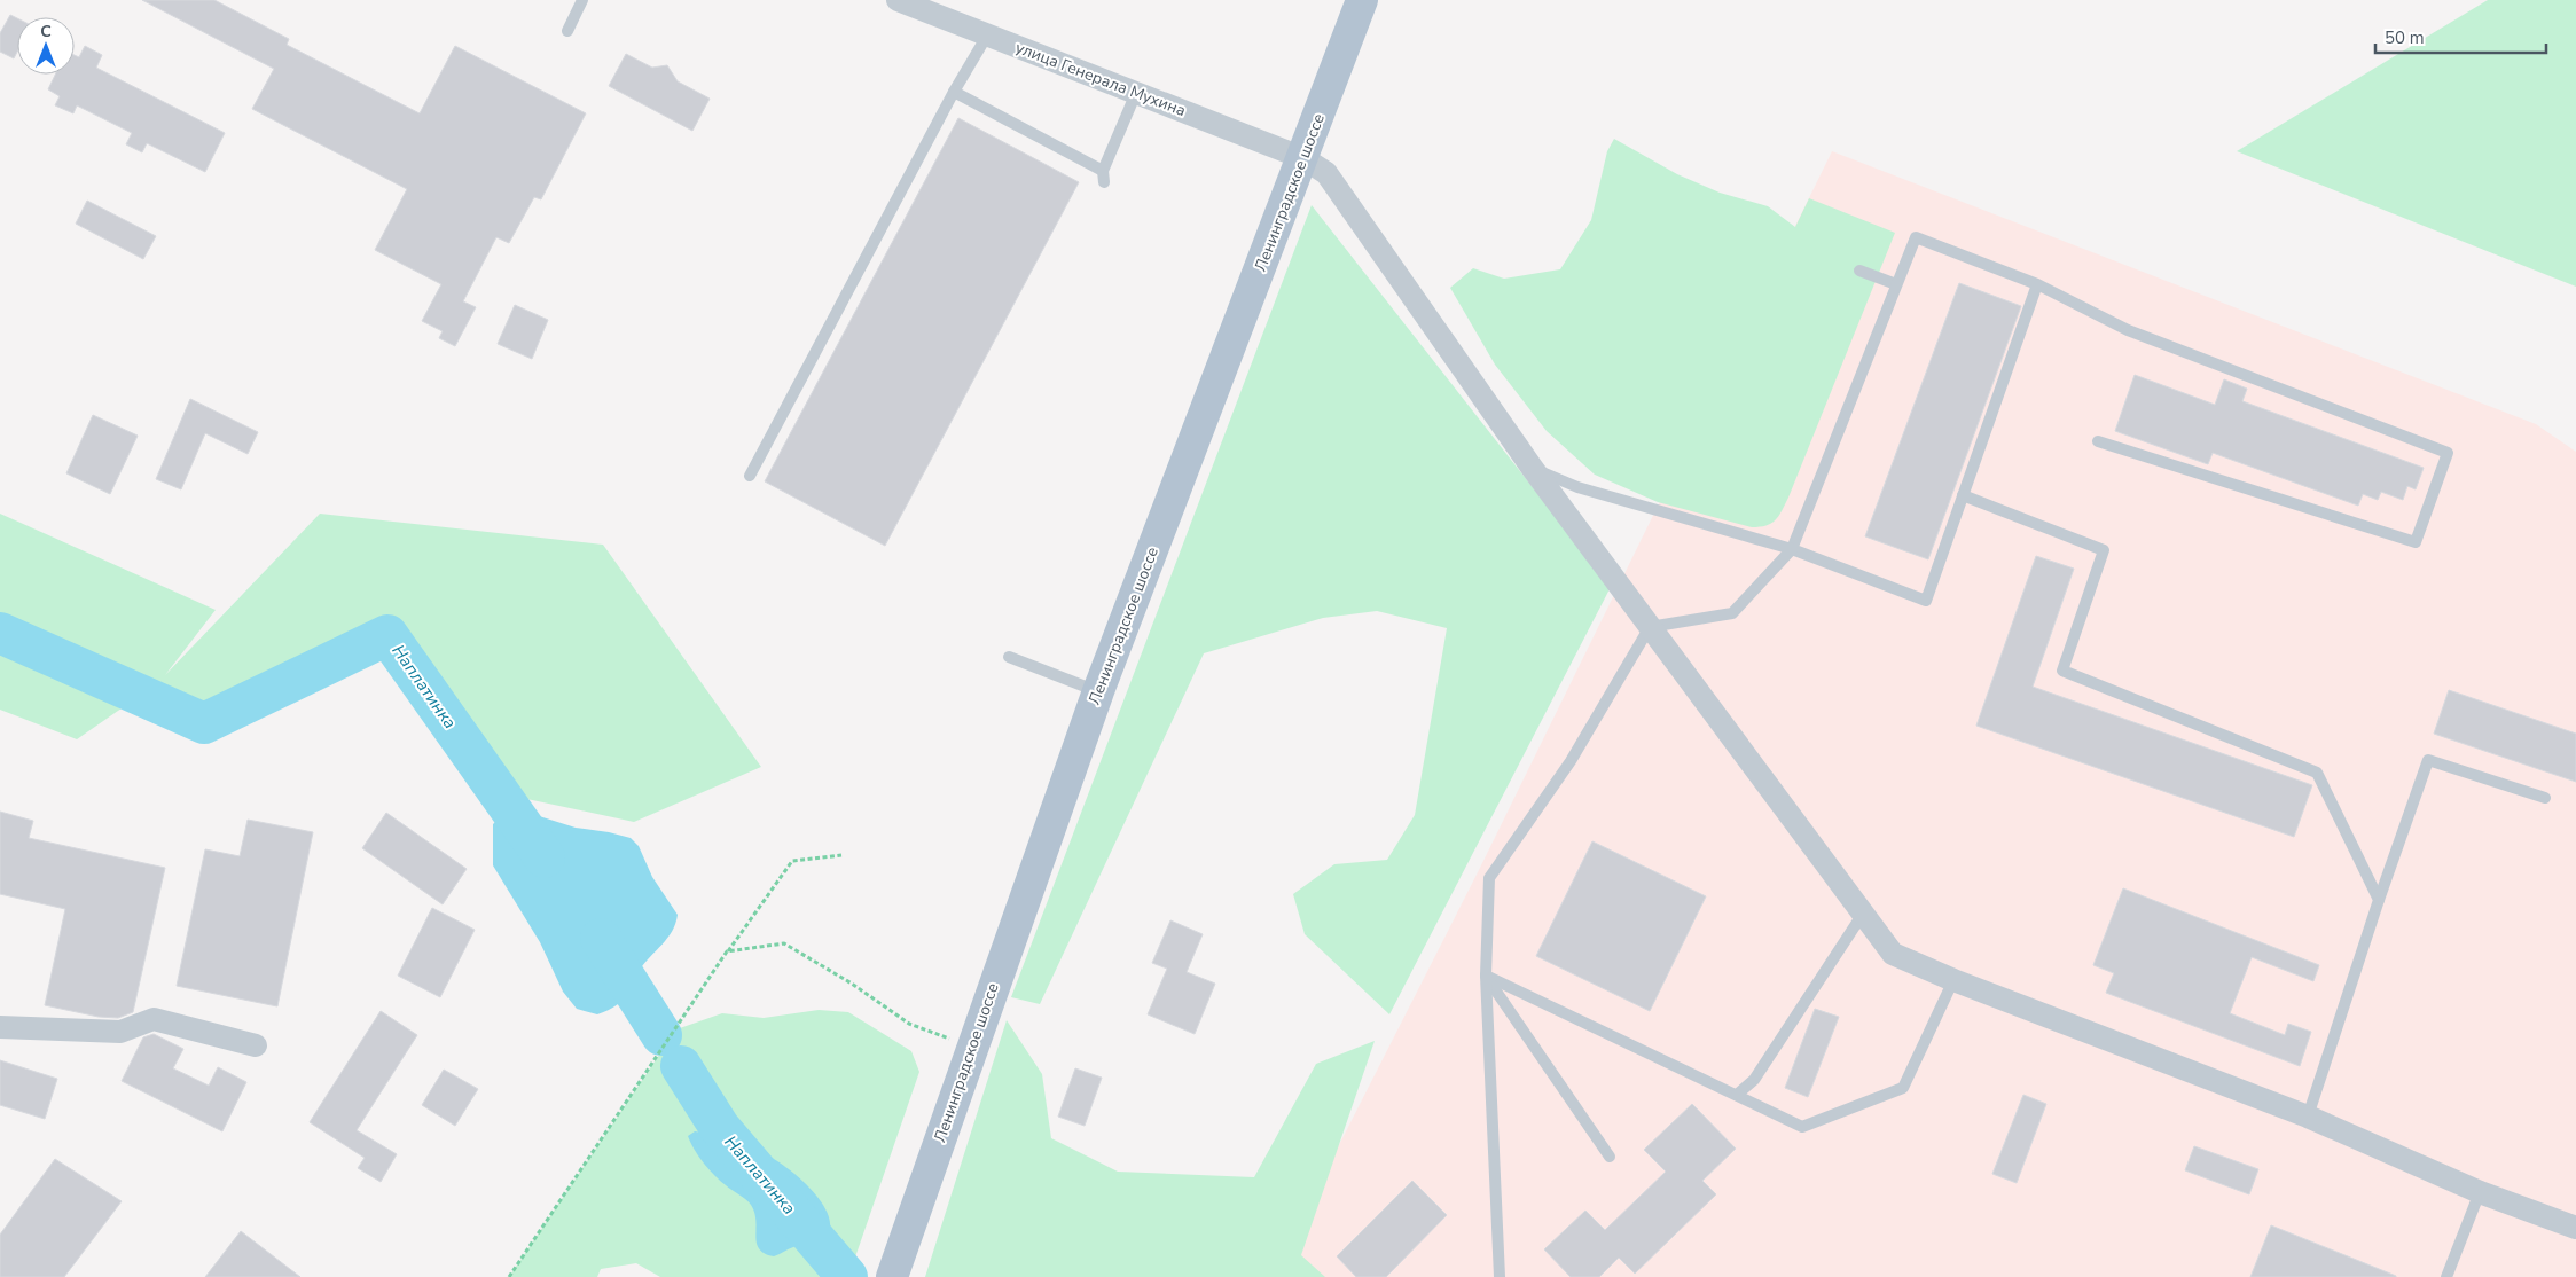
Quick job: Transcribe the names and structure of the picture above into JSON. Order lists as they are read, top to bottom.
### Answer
{
  "streets": {
    "main road": ["Ленинградское шоссе"],
    "street": ["улица Генерала Мухина"]
  },
  "crossings": [
    ["улица Генерала Мухина", "Ленинградское шоссе"]
  ],
  "water": ["Наплатинка"],
  "scale_bar": "50 m",
  "north": "top"
}
